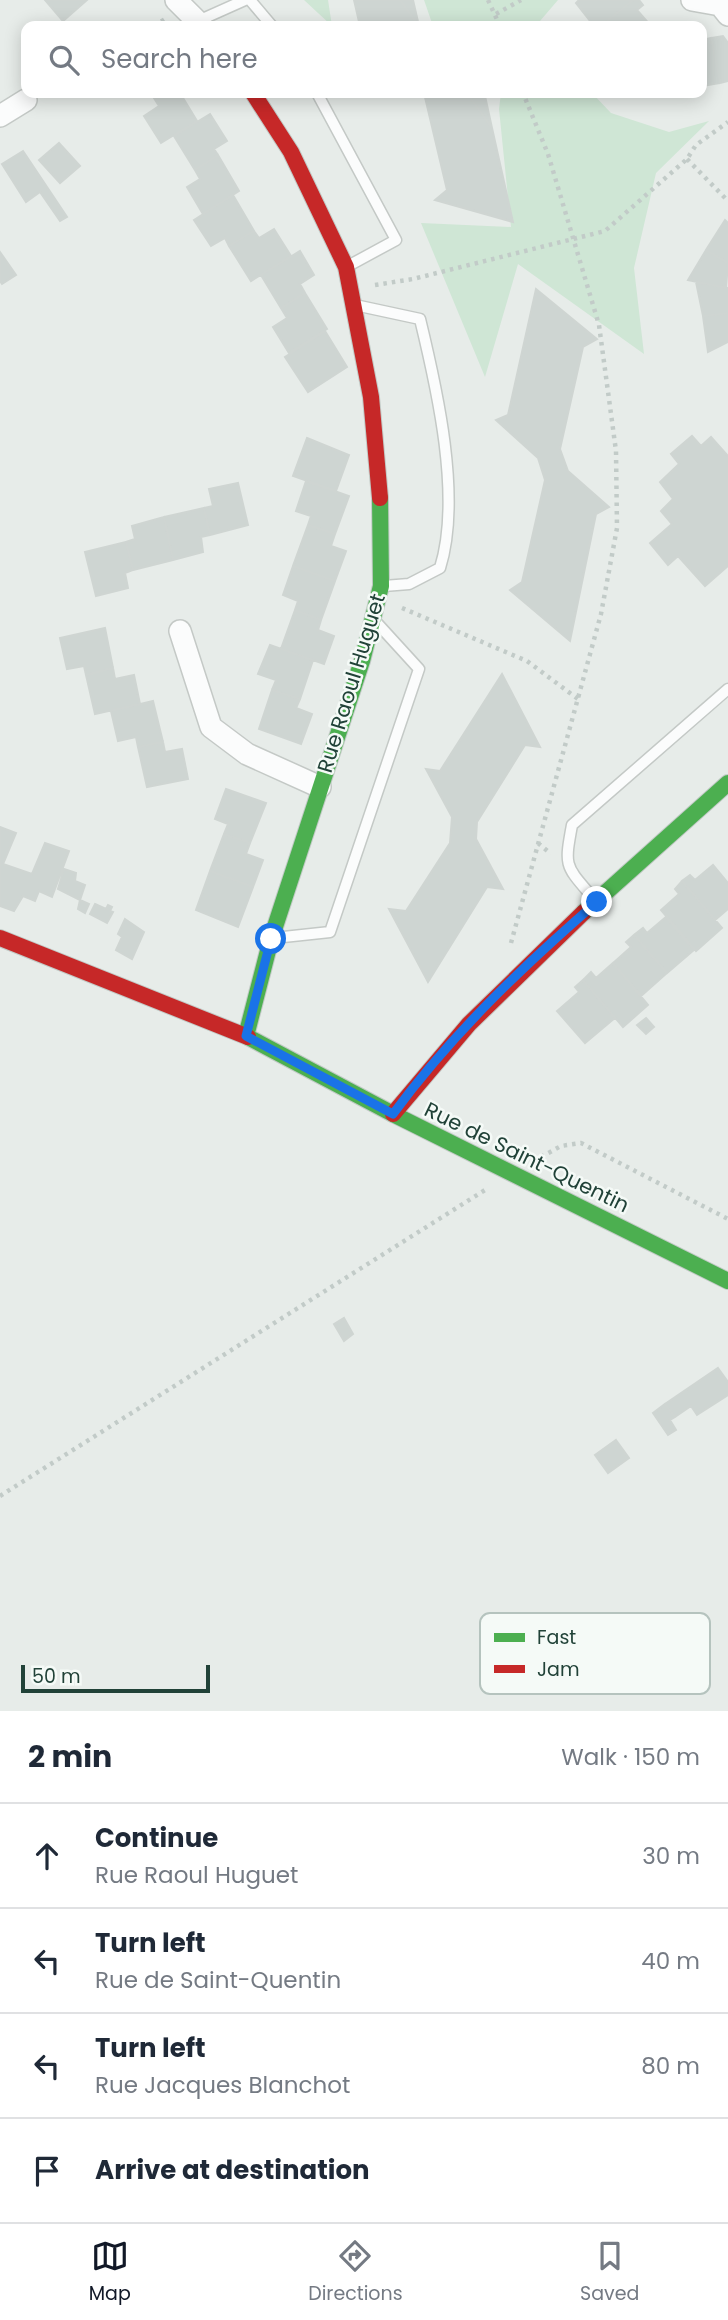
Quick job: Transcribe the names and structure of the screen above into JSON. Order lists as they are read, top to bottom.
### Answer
{
  "streets": {
    "street": ["Rue Raoul Huguet", "Rue de Saint-Quentin"]
  },
  "crossings": [
    ["Rue Raoul Huguet", "Rue de Saint-Quentin"]
  ],
  "legend": ["Fast", "Jam"],
  "scale_bar": "50 m",
  "page": {
    "search": "Search here",
    "scale": "50 m",
    "heading": ["2 min", "Walk · 150 m"],
    "list": [
      ["Continue", "Rue Raoul Huguet", "30 m"],
      ["Turn left", "Rue de Saint-Quentin", "40 m"],
      ["Turn left", "Rue Jacques Blanchot", "80 m"],
      "Arrive at destination"
    ],
    "nav": ["Map", "Directions", "Saved"]
  }
}
